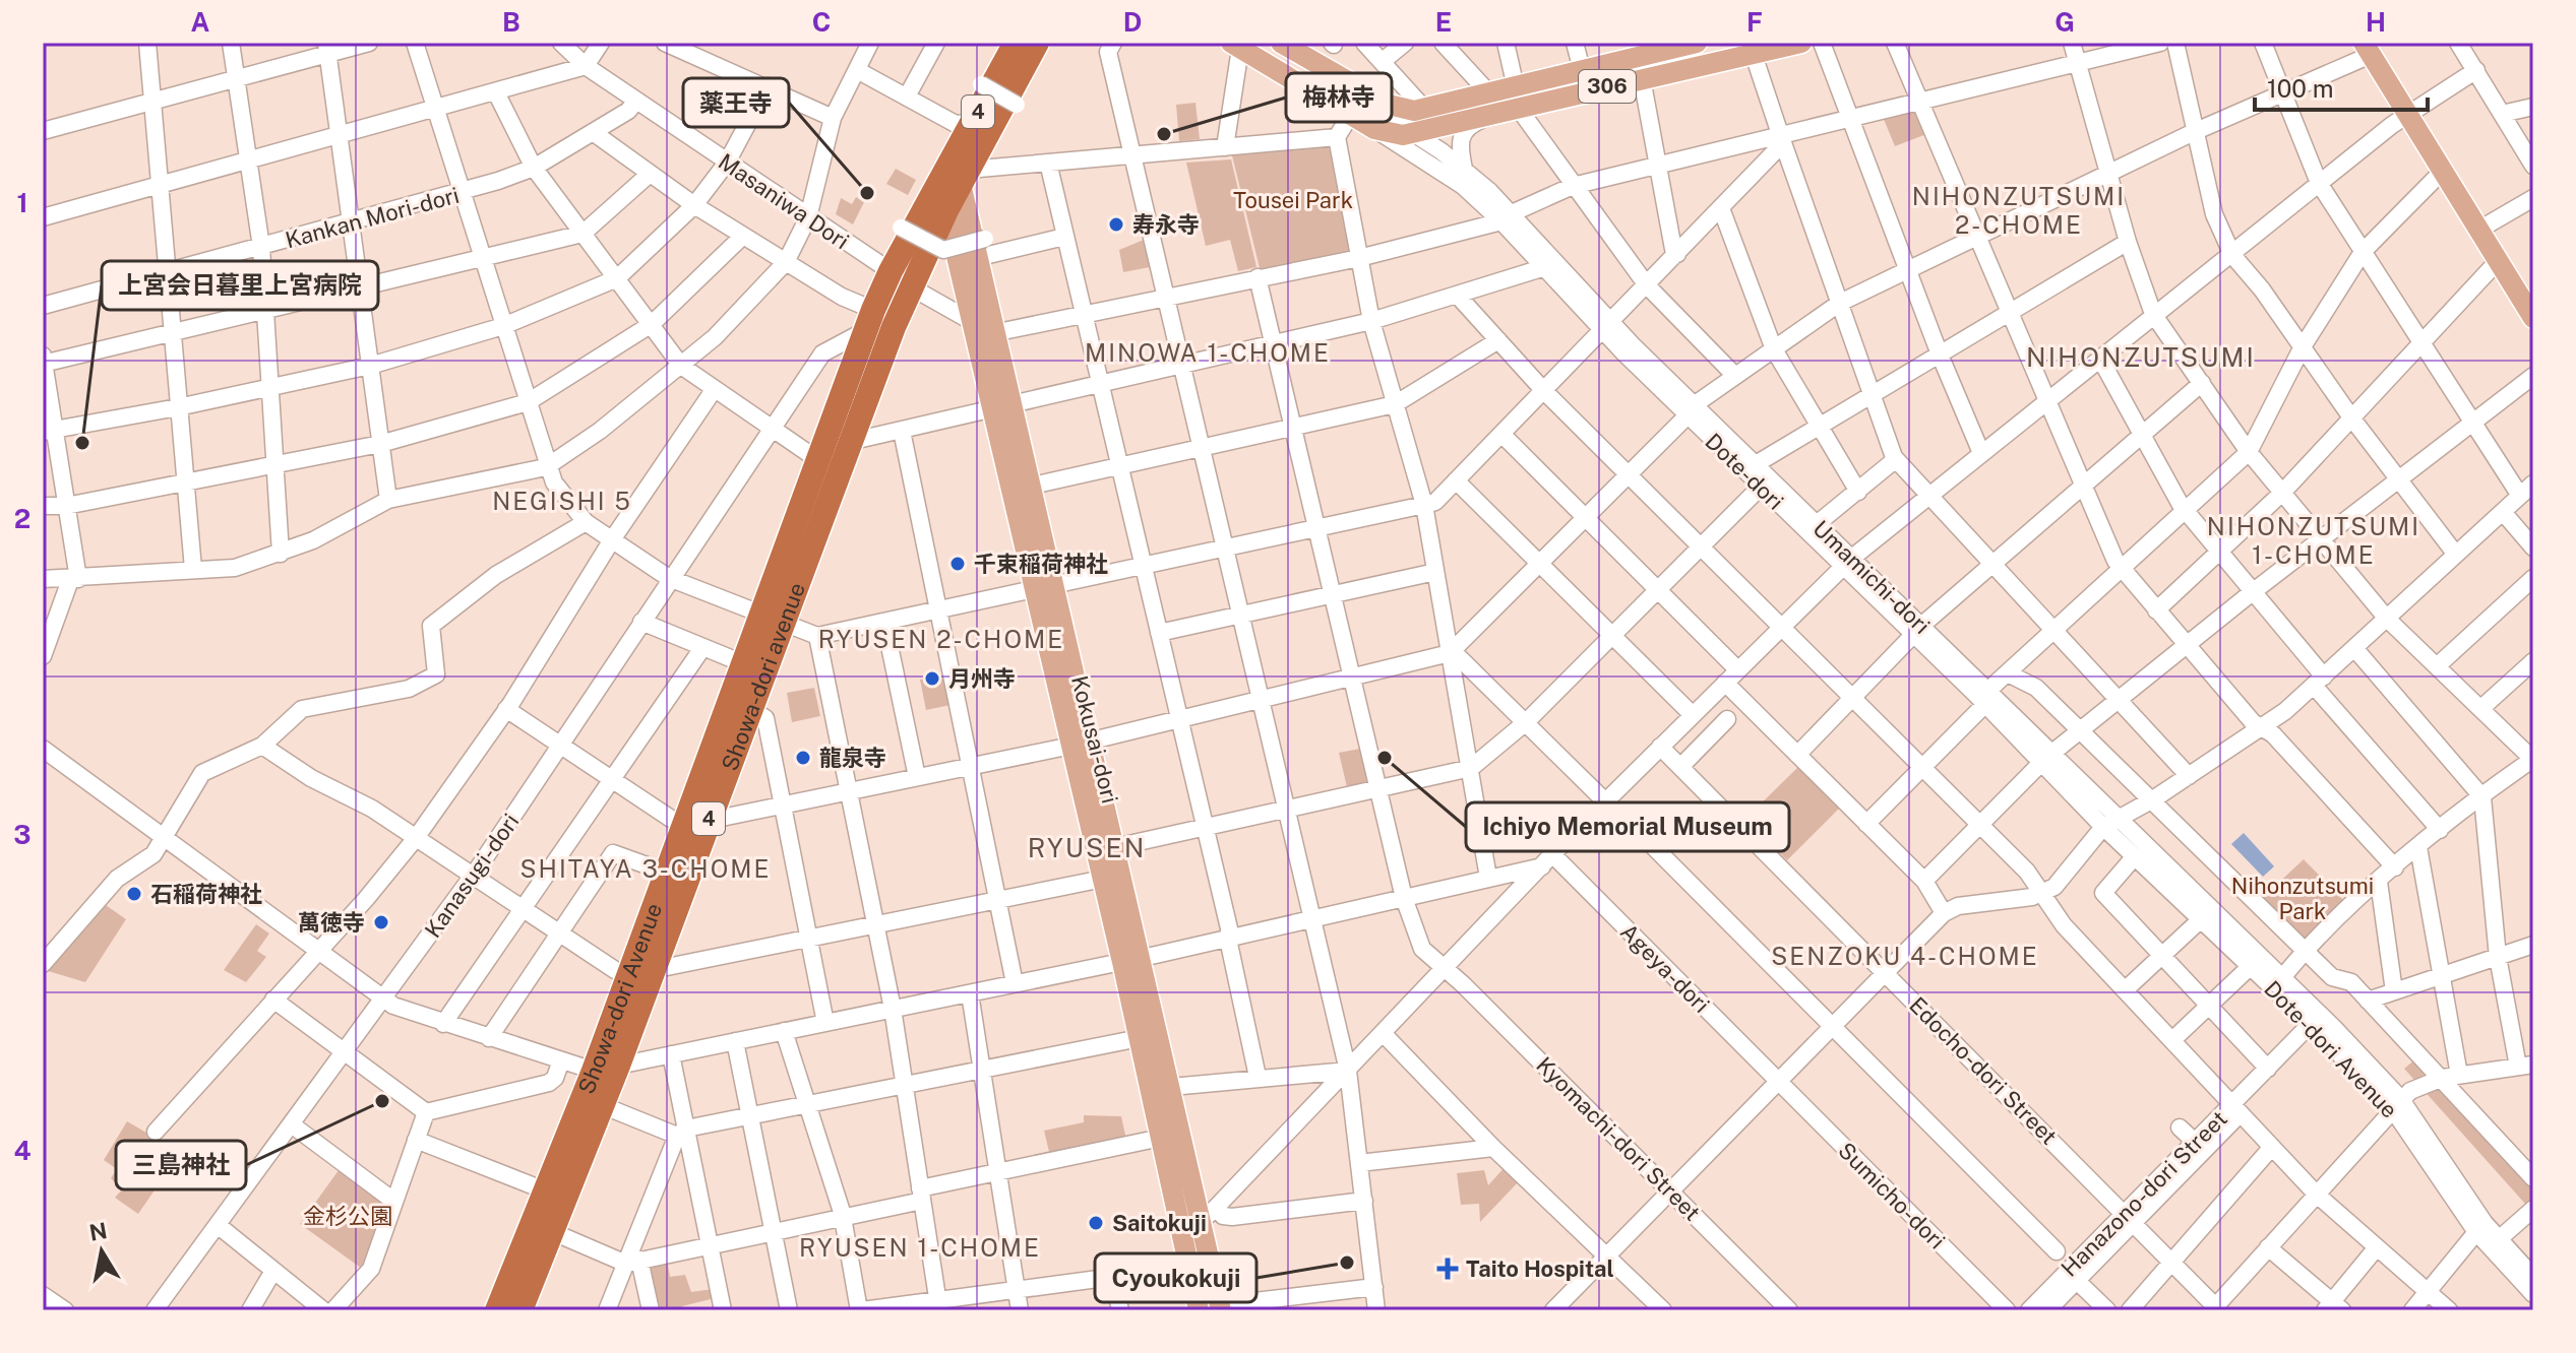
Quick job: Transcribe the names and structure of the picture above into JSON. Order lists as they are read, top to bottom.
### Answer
{
  "streets": {
    "highway": ["4", "Showa-dori avenue", "Showa-dori Avenue"],
    "main road": ["306", "Kokusai-dori"],
    "street": [
      "Masaniwa Dori",
      "Kankan Mori-dori",
      "Dote-dori",
      "Umamichi-dori",
      "Kanasugi-dori",
      "Ageya-dori",
      "Dote-dori Avenue",
      "Edocho-dori Street",
      "Kyomachi-dori Street",
      "Hanazono-dori Street",
      "Sumicho-dori"
    ]
  },
  "crossings": [
    ["306", "Umamichi-dori"],
    ["4", "Showa-dori avenue"],
    ["4", "Kokusai-dori"],
    ["Masaniwa Dori", "Kankan Mori-dori"],
    ["Masaniwa Dori", "Showa-dori avenue"],
    ["Masaniwa Dori", "Kokusai-dori"],
    ["Dote-dori", "Umamichi-dori"],
    ["Umamichi-dori", "Dote-dori Avenue"],
    ["Showa-dori avenue", "Kokusai-dori"],
    ["Showa-dori avenue", "Kanasugi-dori"],
    ["Showa-dori avenue", "Showa-dori Avenue"],
    ["Ageya-dori", "Sumicho-dori"],
    ["Edocho-dori Street", "Hanazono-dori Street"]
  ],
  "districts": [
    "NIHONZUTSUMI 2-CHOME",
    "MINOWA 1-CHOME",
    "NIHONZUTSUMI",
    "NEGISHI 5",
    "NIHONZUTSUMI 1-CHOME",
    "RYUSEN 2-CHOME",
    "RYUSEN",
    "SHITAYA 3-CHOME",
    "SENZOKU 4-CHOME",
    "RYUSEN 1-CHOME"
  ],
  "parks": ["Tousei Park", "Nihonzutsumi Park", "金杉公園"],
  "places": {
    "other": [
      "梅林寺",
      "薬王寺",
      "寿永寺",
      "上宮会日暮里上宮病院",
      "千束稲荷神社",
      "月州寺",
      "龍泉寺",
      "Ichiyo Memorial Museum",
      "石稲荷神社",
      "萬徳寺",
      "三島神社",
      "Saitokuji",
      "Cyoukokuji"
    ],
    "health": ["Taito Hospital"]
  },
  "scale_bar": "100 m",
  "north": "top",
  "grid": {
    "columns": [
      "A",
      "B",
      "C",
      "D",
      "E",
      "F",
      "G",
      "H"
    ],
    "rows": [
      "1",
      "2",
      "3",
      "4"
    ]
  }
}
